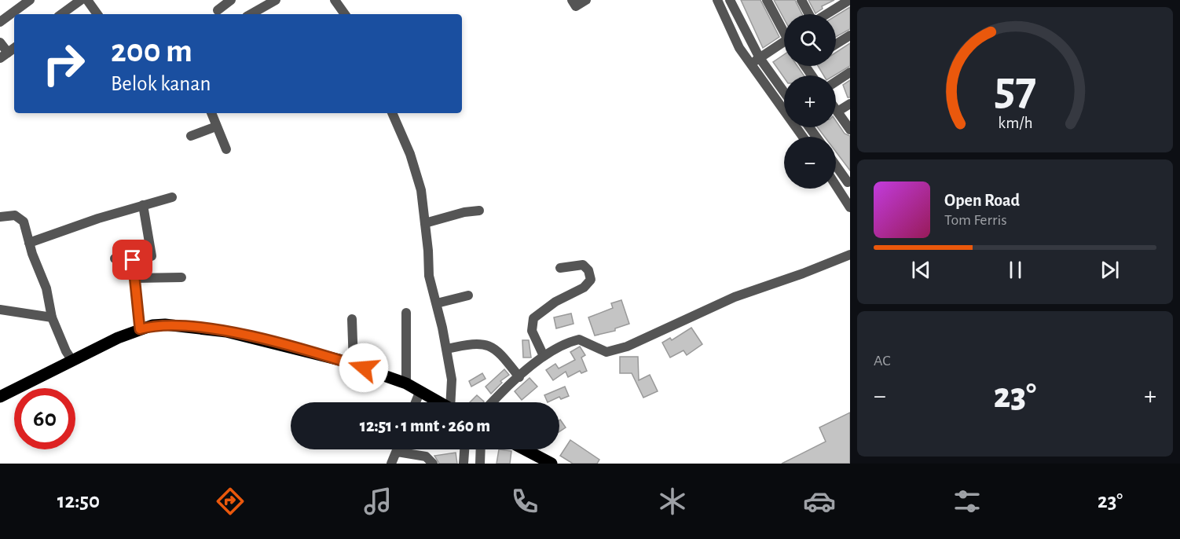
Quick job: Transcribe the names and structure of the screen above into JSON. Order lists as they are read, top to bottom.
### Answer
{
  "page": {
    "map_buttons": ["+", "−"],
    "turn": ["200 m", "Belok kanan"],
    "song": ["Open Road", "Tom Ferris"],
    "tile": "AC",
    "heat": ["−", "23°", "+"],
    "limit": "60",
    "trip": "12:51 · 1 mnt · 260 m",
    "tabs": ["12:50", "23°"],
    "gauge": ["57", "km/h"]
  }
}
